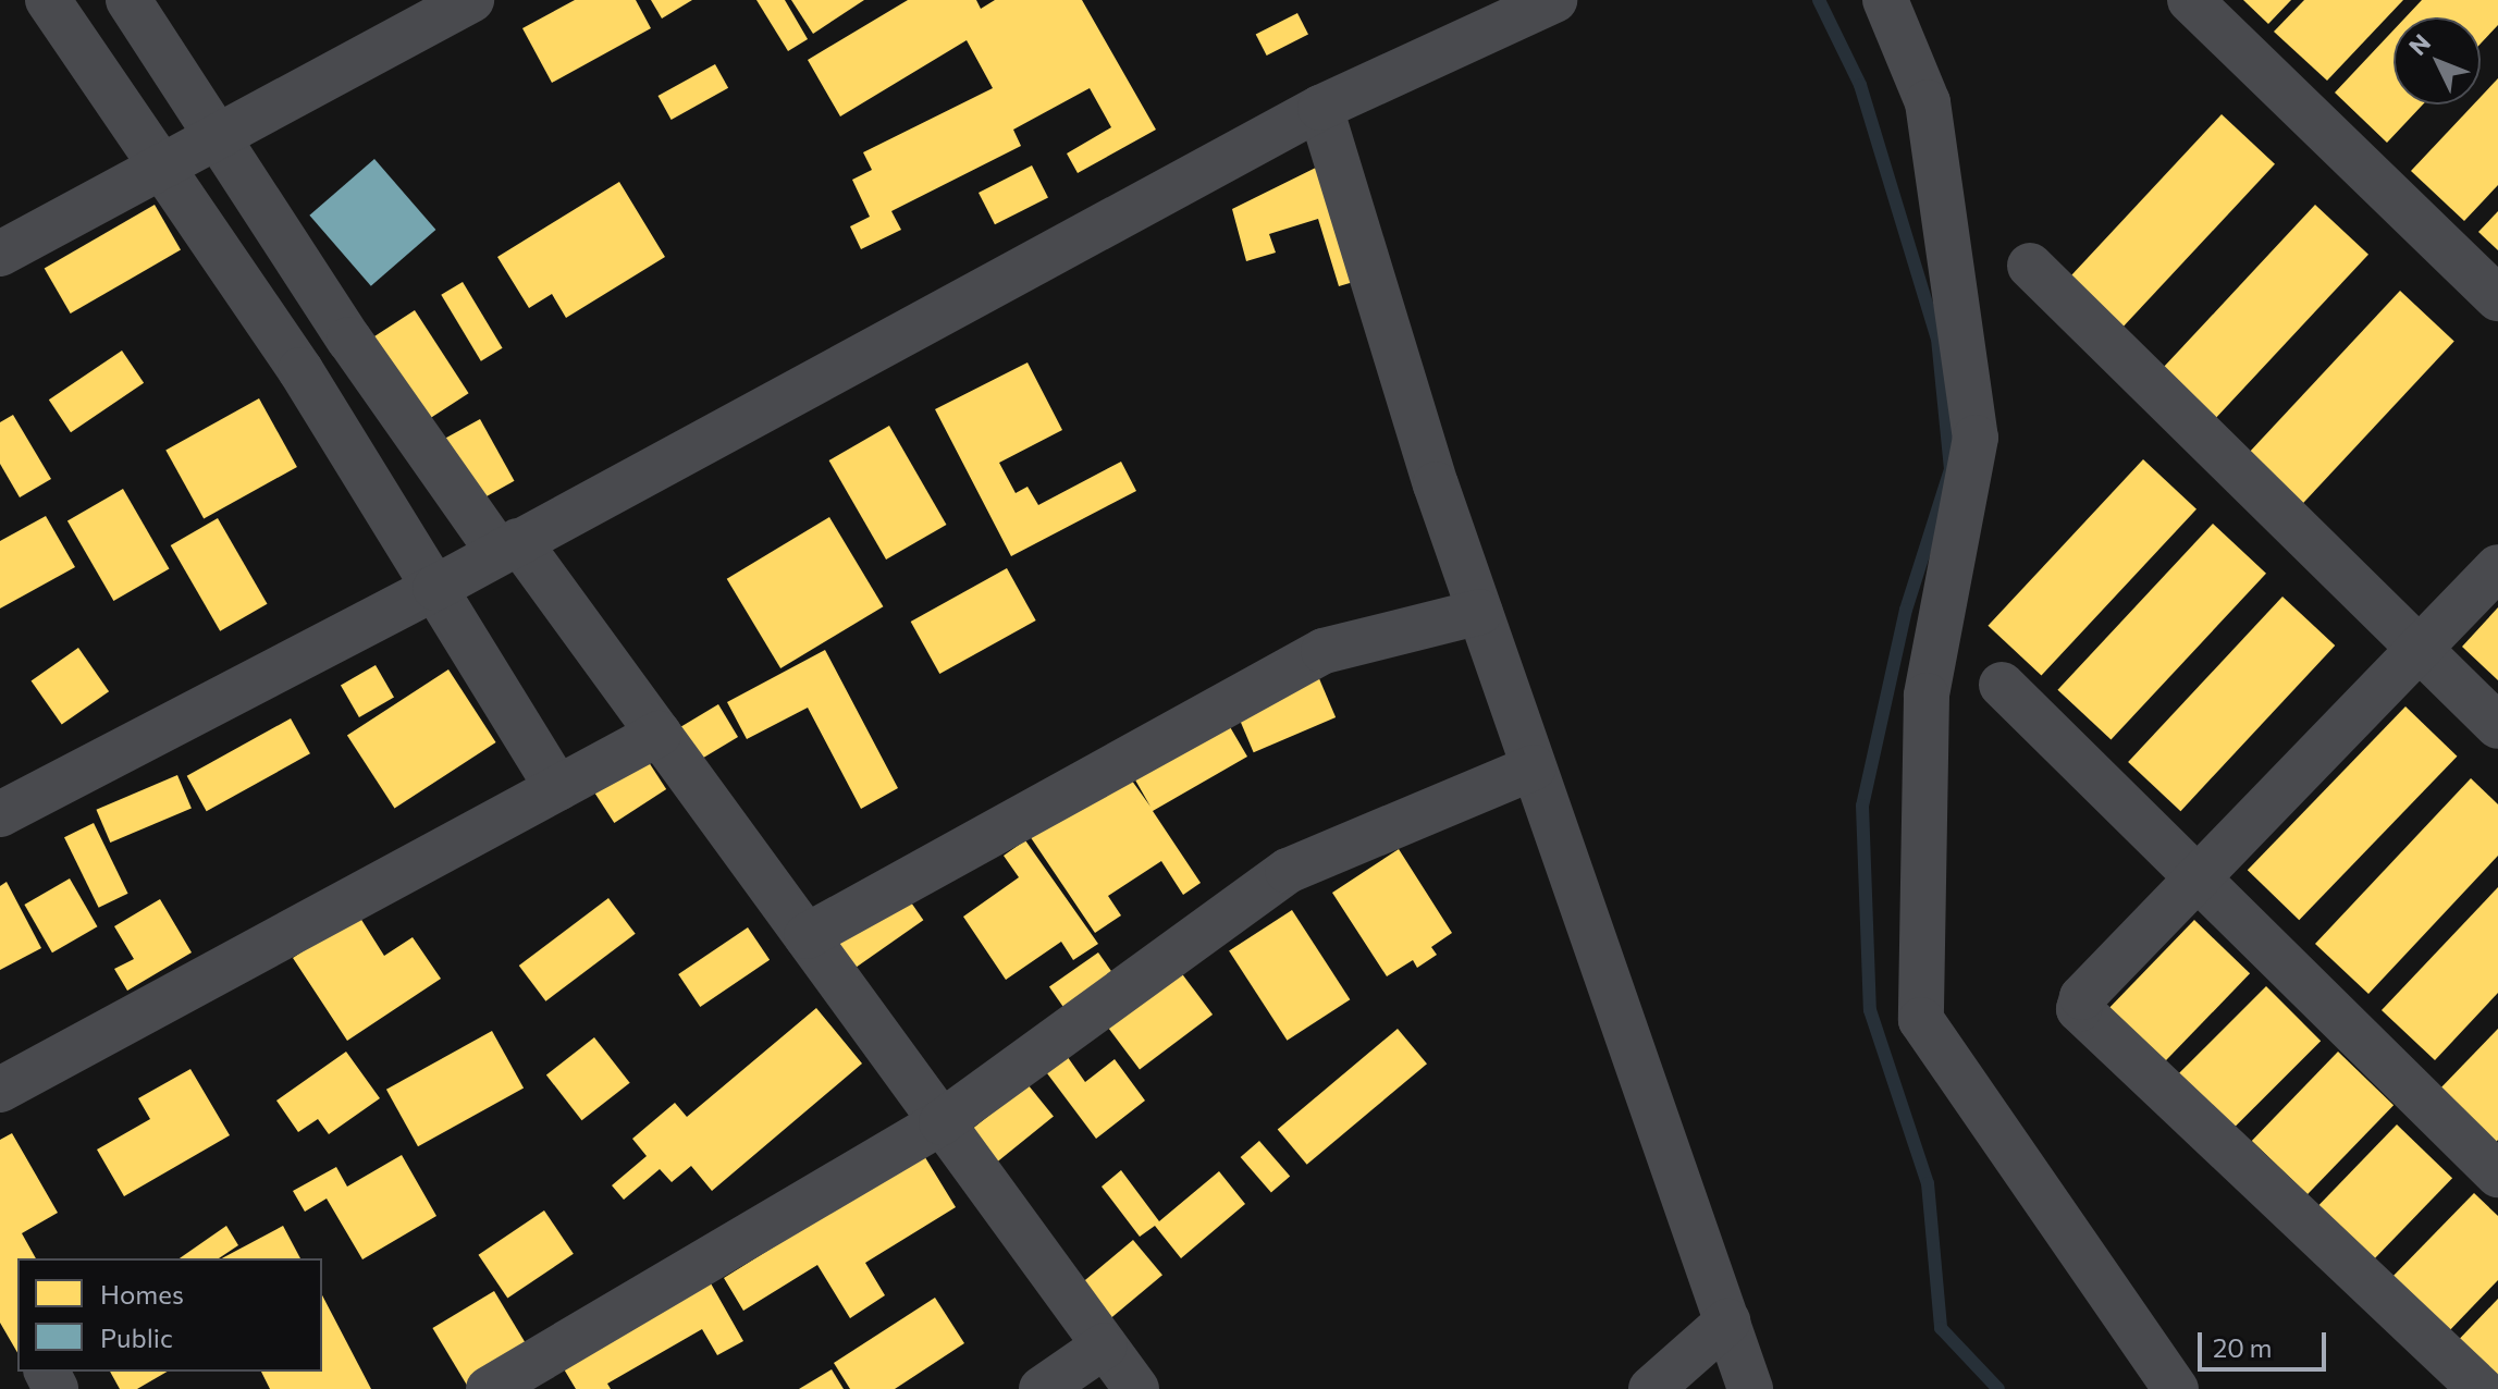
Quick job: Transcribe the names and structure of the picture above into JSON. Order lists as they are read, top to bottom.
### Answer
{
  "legend": ["Homes", "Public"],
  "scale_bar": "20 m",
  "north": "top left"
}
